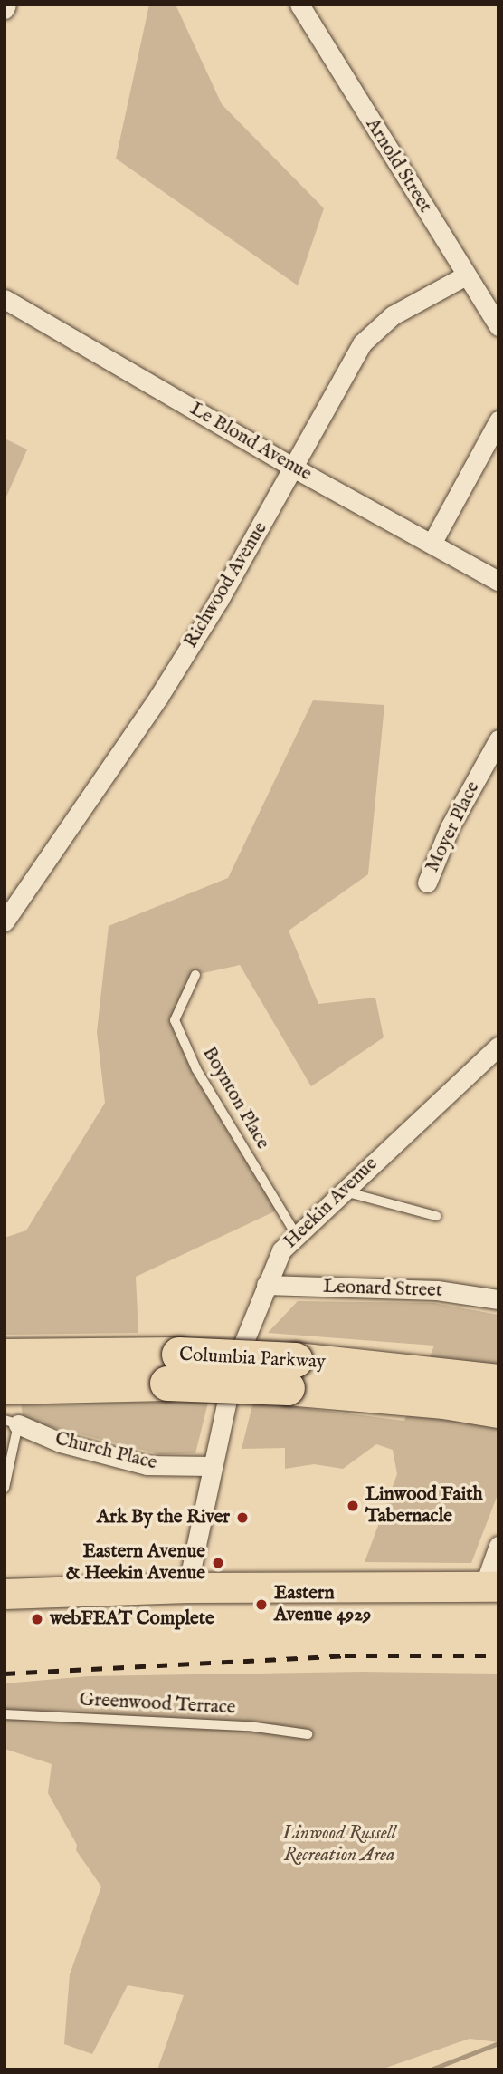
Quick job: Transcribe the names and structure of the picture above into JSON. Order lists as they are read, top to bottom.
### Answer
{
  "streets": {
    "highway": ["Columbia Parkway"],
    "street": [
      "Arnold Street",
      "Le Blond Avenue",
      "Richwood Avenue",
      "Moyer Place",
      "Heekin Avenue",
      "Leonard Street",
      "Church Place"
    ],
    "lane": ["Boynton Place", "Greenwood Terrace"]
  },
  "crossings": [
    ["Arnold Street", "Richwood Avenue"],
    ["Le Blond Avenue", "Richwood Avenue"],
    ["Boynton Place", "Heekin Avenue"],
    ["Heekin Avenue", "Leonard Street"],
    ["Heekin Avenue", "Church Place"]
  ],
  "parks": ["Linwood Russell Recreation Area"],
  "places": [
    "Linwood Faith Tabernacle",
    "Ark By the River",
    "Eastern Avenue & Heekin Avenue",
    "Eastern Avenue 4929",
    "webFEAT Complete"
  ]
}
